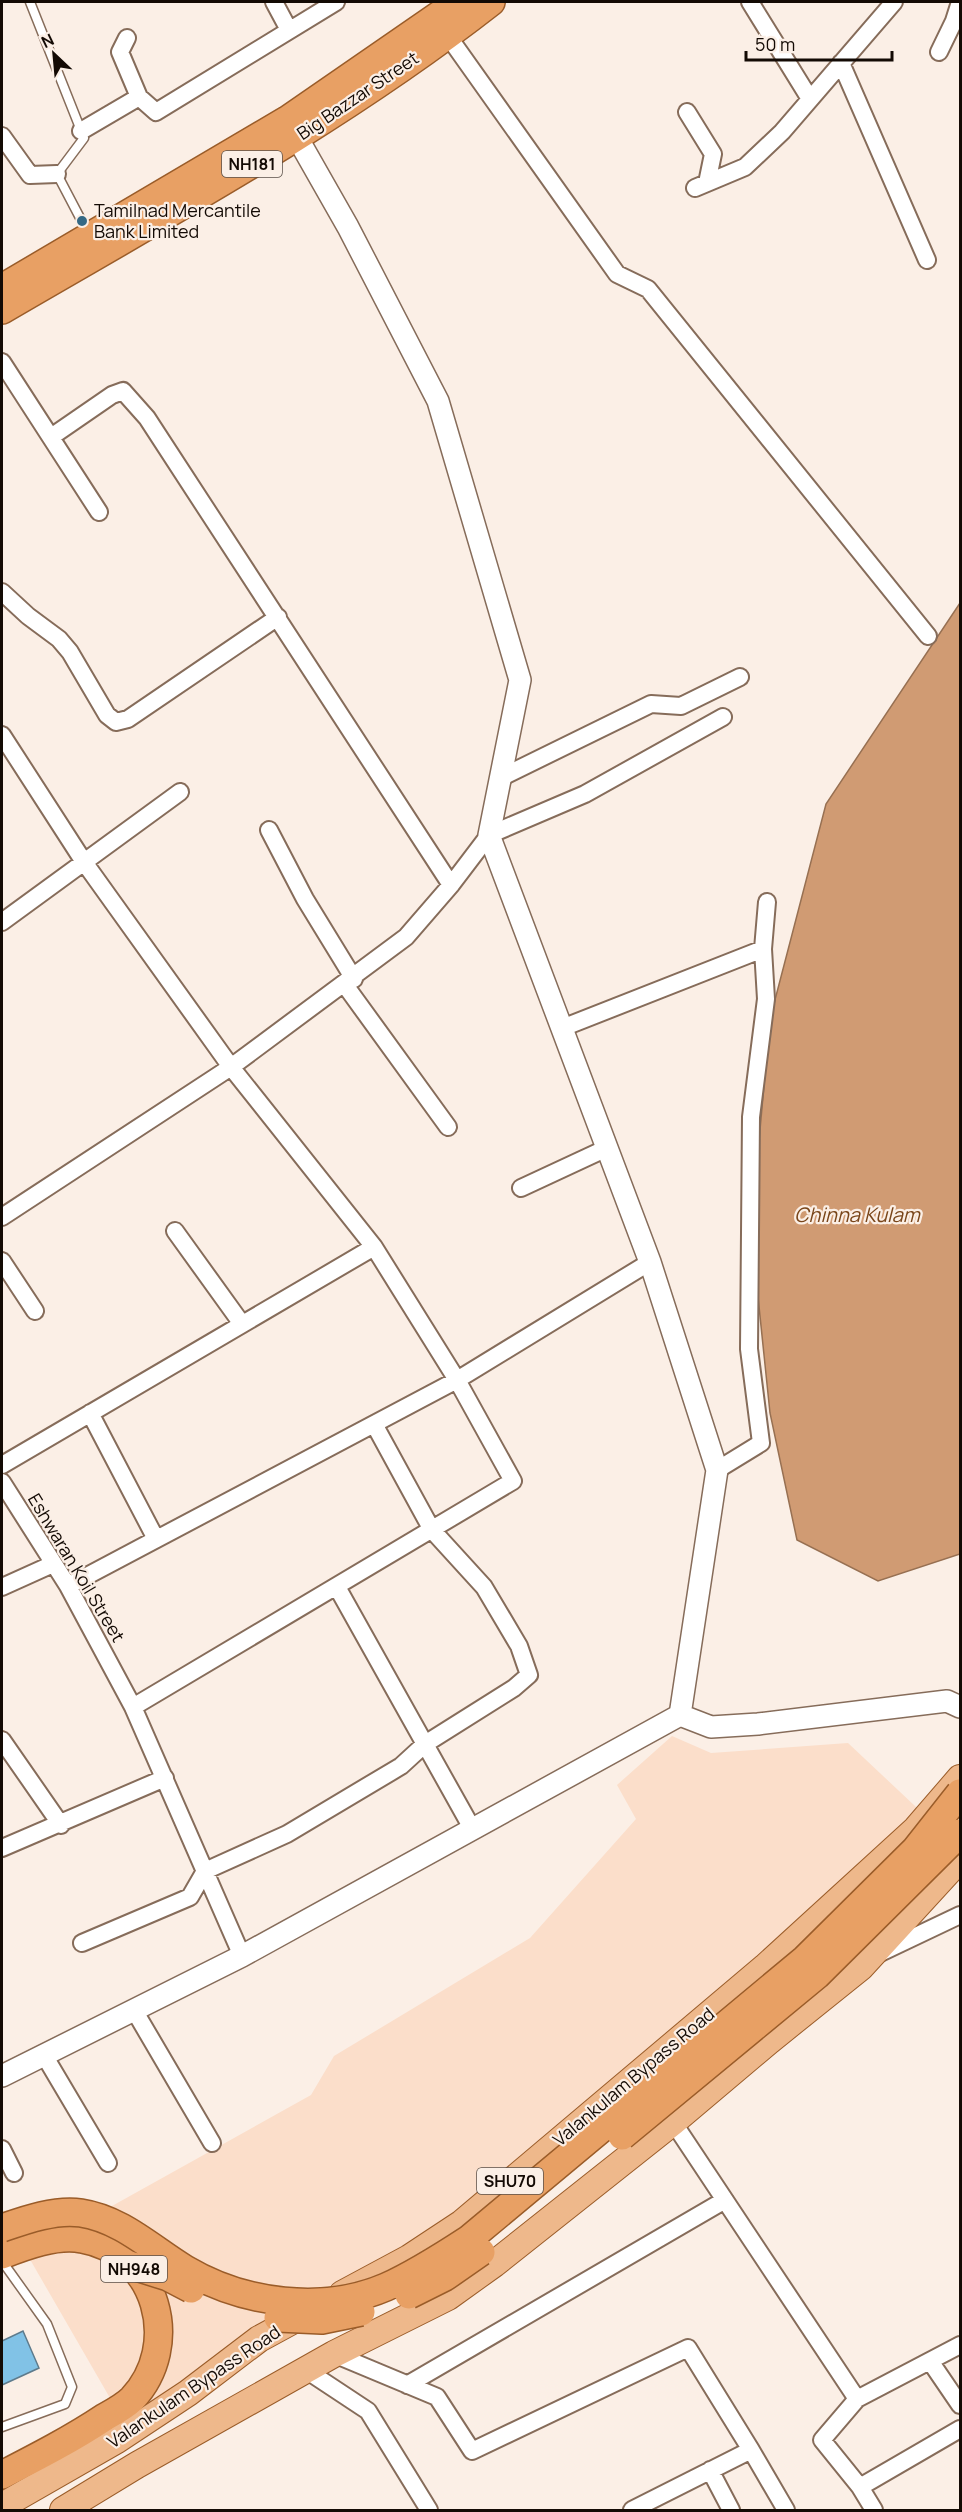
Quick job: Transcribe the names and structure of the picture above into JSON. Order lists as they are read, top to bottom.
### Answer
{
  "streets": {
    "highway": ["Big Bazzar Street", "NH181", "NH948"],
    "main road": ["Valankulam Bypass Road", "SHU70"],
    "street": ["Eshwaran Koil Street"]
  },
  "water": ["Chinna Kulam"],
  "places": ["Tamilnad Mercantile Bank Limited"],
  "scale_bar": "50 m",
  "north": "top left"
}
